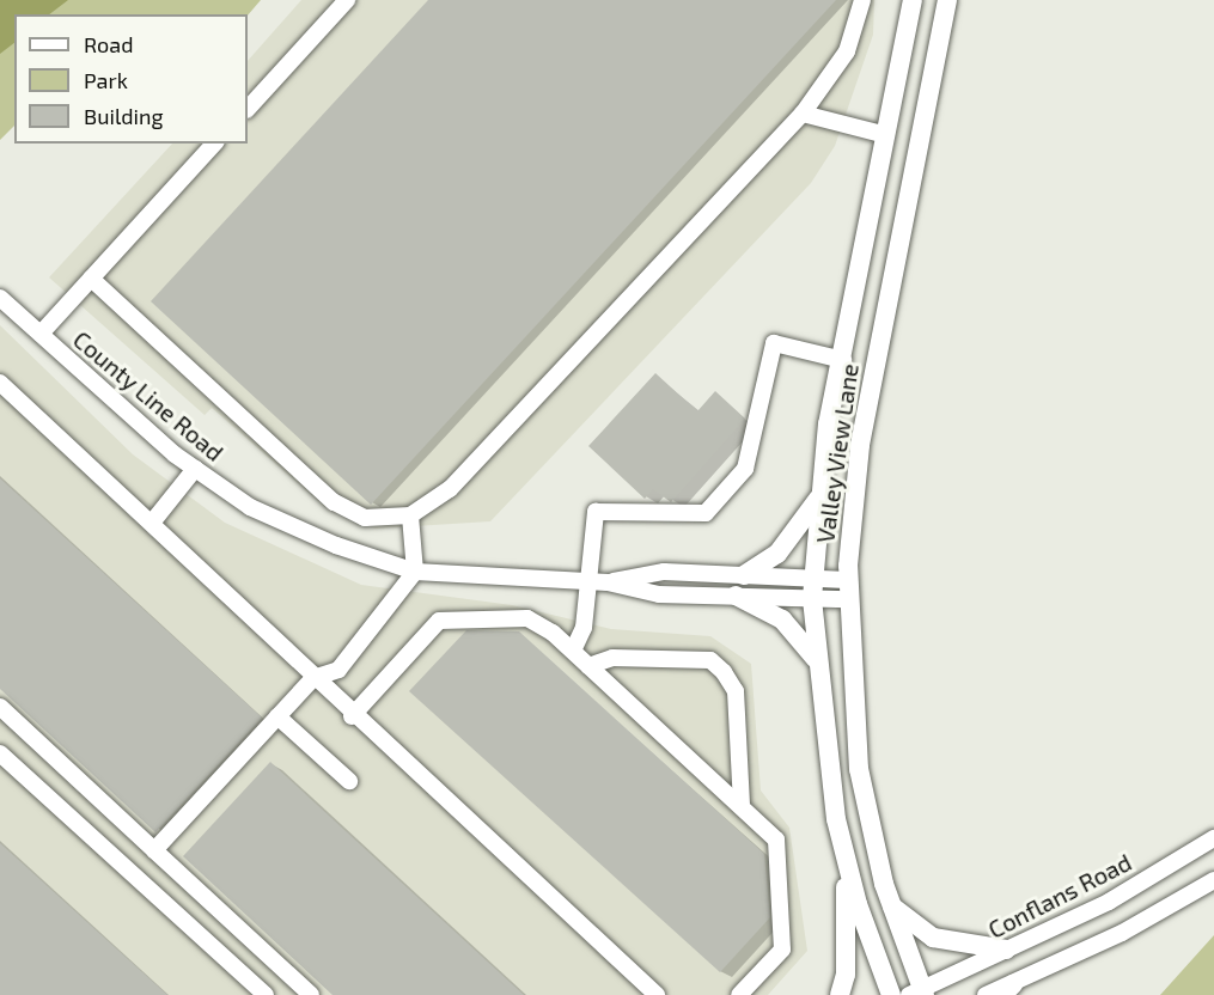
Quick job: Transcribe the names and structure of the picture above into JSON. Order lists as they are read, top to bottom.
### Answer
{
  "streets": {
    "main road": ["Valley View Lane"],
    "street": ["County Line Road", "Conflans Road"]
  },
  "crossings": [
    ["County Line Road", "Valley View Lane"],
    ["Valley View Lane", "Conflans Road"]
  ],
  "legend": ["Road", "Park", "Building"]
}
